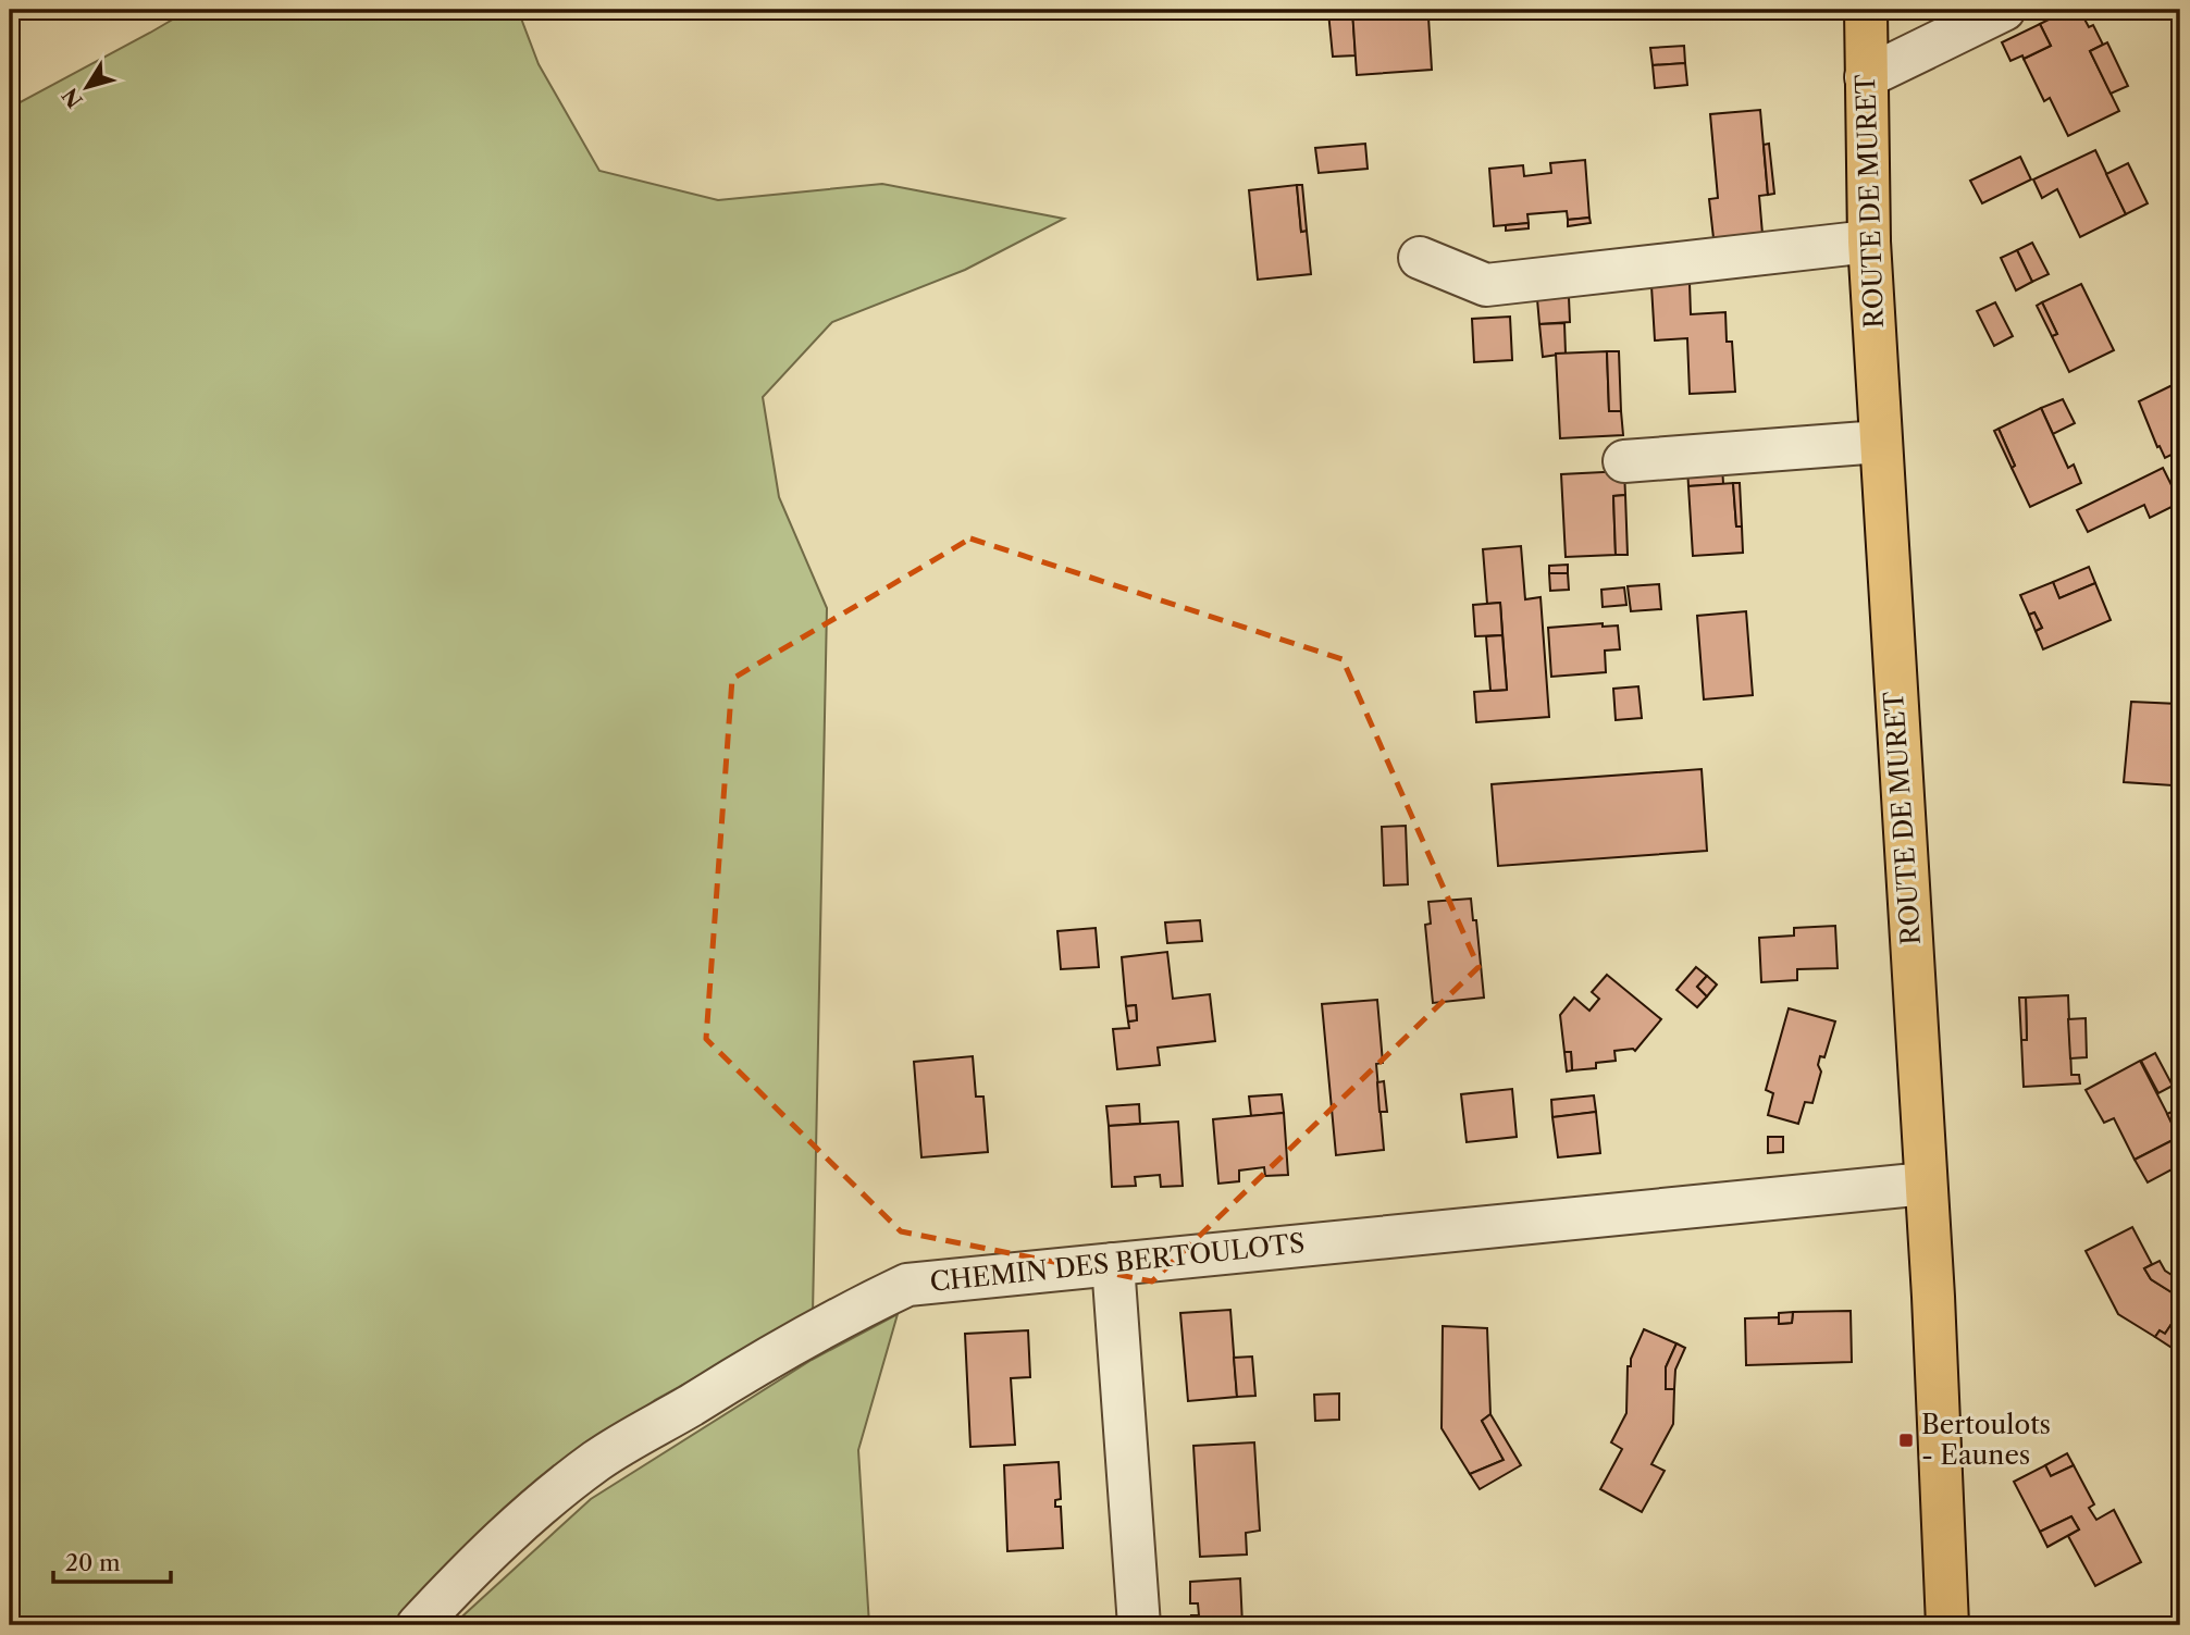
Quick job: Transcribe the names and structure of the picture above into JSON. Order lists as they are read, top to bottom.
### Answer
{
  "streets": {
    "main road": ["ROUTE DE MURET"],
    "street": ["CHEMIN DES BERTOULOTS"]
  },
  "crossings": [
    ["ROUTE DE MURET", "CHEMIN DES BERTOULOTS"]
  ],
  "places": {
    "transit": ["Bertoulots - Eaunes"]
  },
  "scale_bar": "20 m",
  "north": "bottom left"
}
